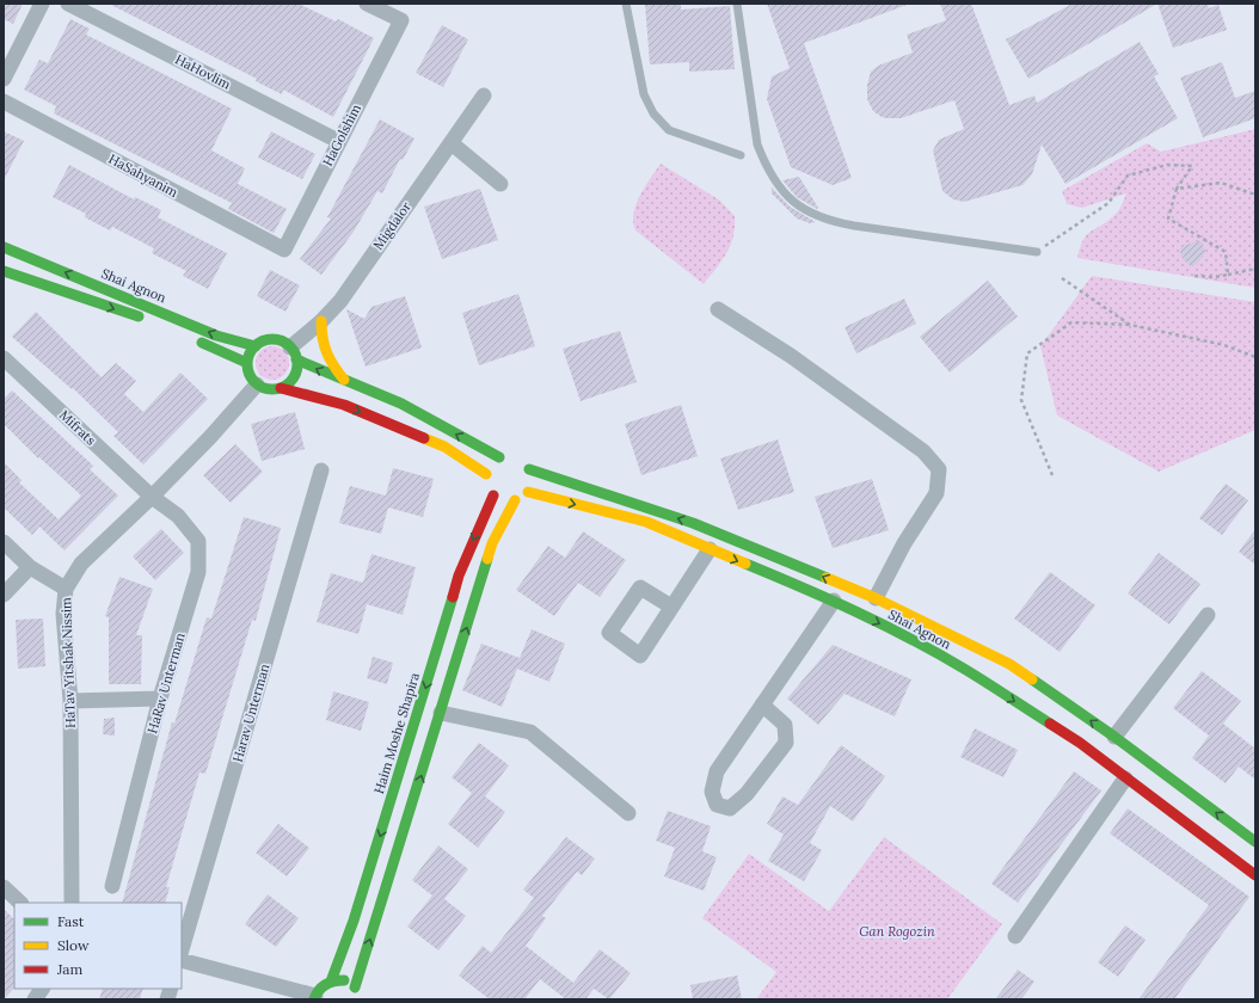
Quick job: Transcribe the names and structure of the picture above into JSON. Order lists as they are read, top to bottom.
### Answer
{
  "streets": {
    "street": [
      "HaHovlim",
      "HaGolshim",
      "HaSahyanim",
      "Migdalor",
      "Shai Agnon",
      "Mifrats",
      "HaTav Yitshak Nissim",
      "HaRav Unterman",
      "Harav Unterman",
      "Haim Moshe Shapira"
    ]
  },
  "crossings": [
    ["HaHovlim", "HaGolshim"],
    ["HaGolshim", "HaSahyanim"],
    ["Migdalor", "Shai Agnon"],
    ["Migdalor", "HaTav Yitshak Nissim"],
    ["Shai Agnon", "HaTav Yitshak Nissim"],
    ["Shai Agnon", "Haim Moshe Shapira"],
    ["Mifrats", "HaTav Yitshak Nissim"],
    ["Mifrats", "HaRav Unterman"],
    ["HaTav Yitshak Nissim", "HaRav Unterman"]
  ],
  "parks": ["Gan Rogozin"],
  "legend": ["Fast", "Slow", "Jam"]
}
